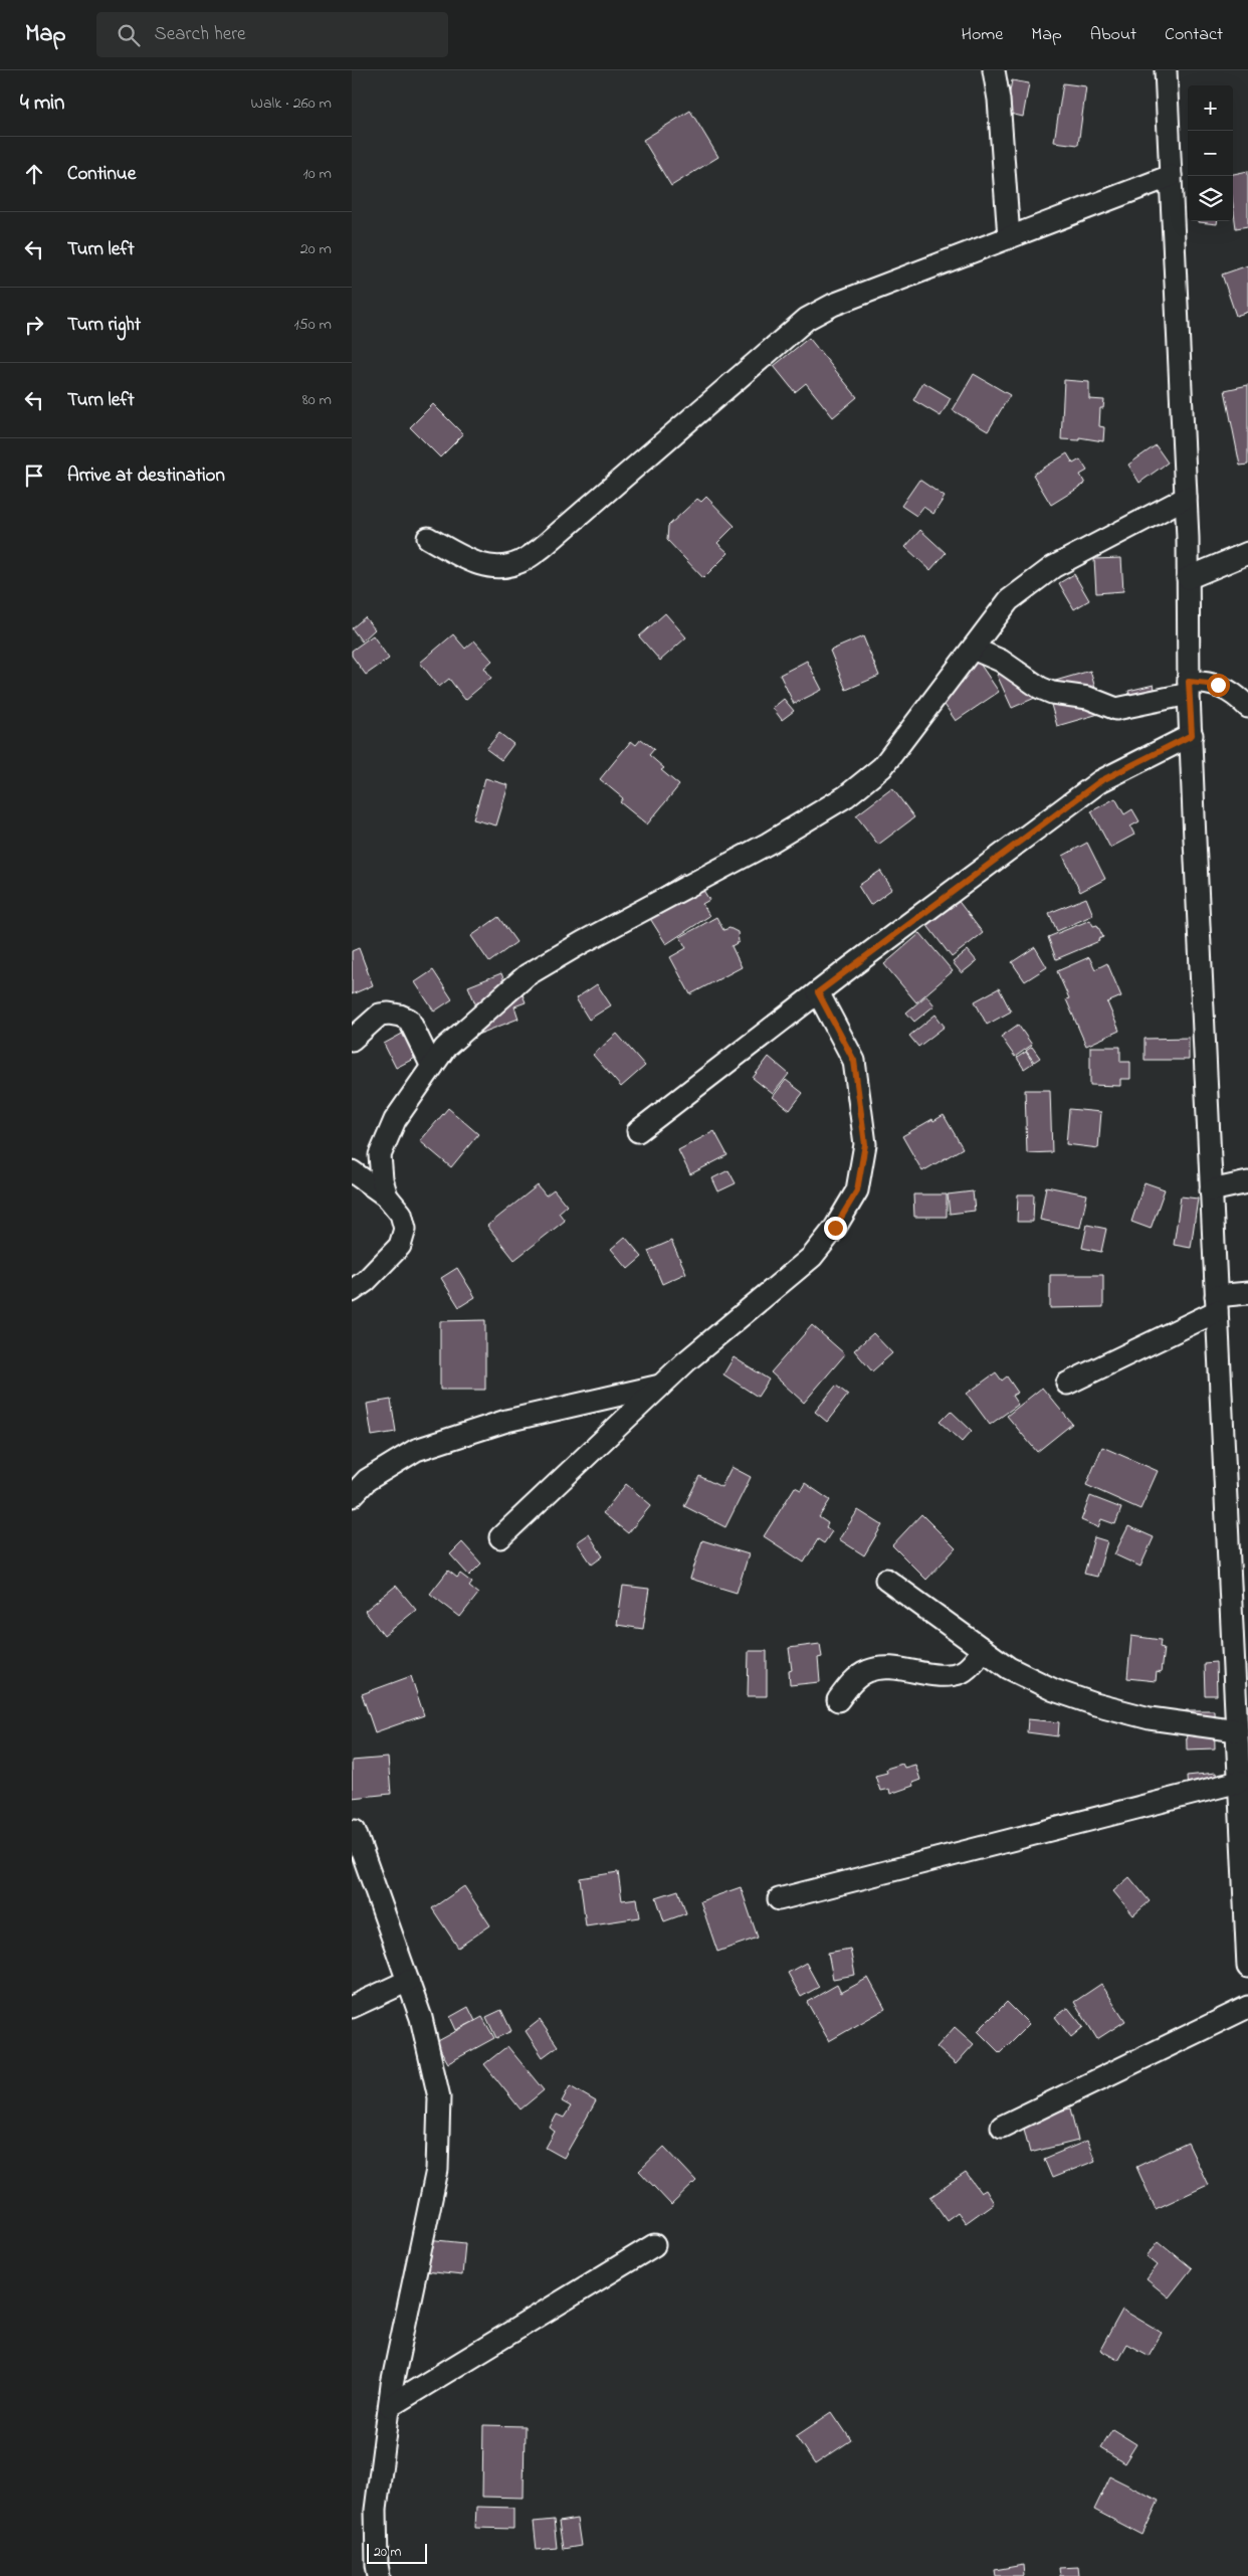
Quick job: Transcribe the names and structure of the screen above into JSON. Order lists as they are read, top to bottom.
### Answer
{
  "scale_bar": "20 m",
  "page": {
    "header": "Map",
    "search": "Search here",
    "nav": [
      "Home",
      "Map",
      "About",
      "Contact"
    ],
    "heading": ["4 min", "Walk · 260 m"],
    "map_buttons": ["+", "−"],
    "list": [
      ["Continue", "10 m"],
      ["Turn left", "20 m"],
      ["Turn right", "150 m"],
      ["Turn left", "80 m"],
      "Arrive at destination"
    ],
    "scale": "20 m"
  }
}
